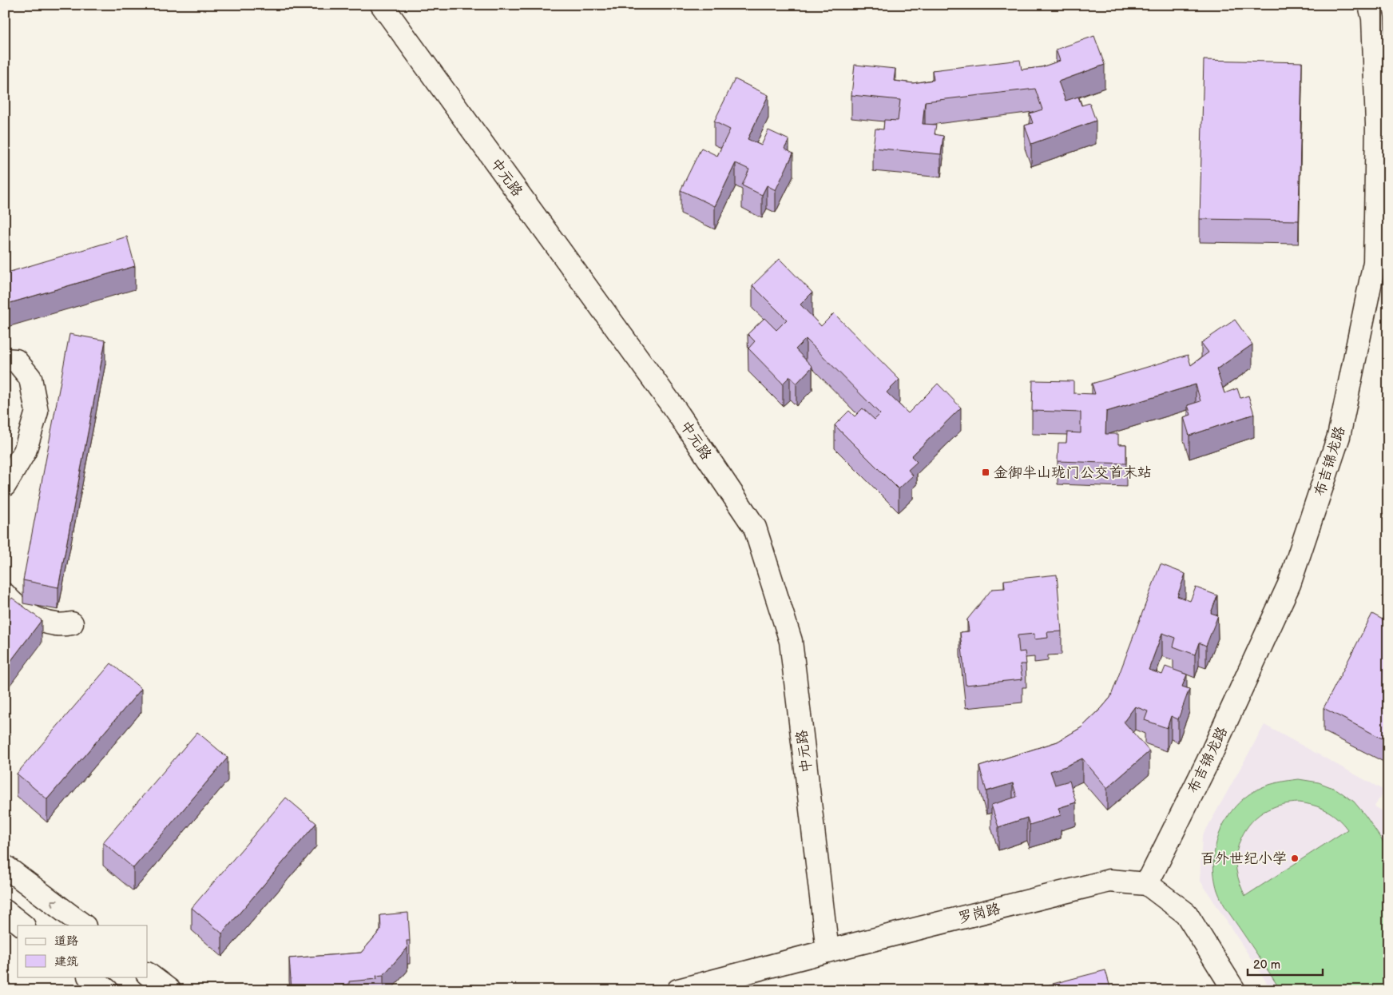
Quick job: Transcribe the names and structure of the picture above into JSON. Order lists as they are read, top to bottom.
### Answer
{
  "streets": {
    "street": ["中元路", "布吉锦龙路", "罗岗路"]
  },
  "crossings": [
    ["中元路", "罗岗路"],
    ["布吉锦龙路", "罗岗路"]
  ],
  "places": {
    "transit": ["金御半山珑门公交首末站"],
    "other": ["百外世纪小学"]
  },
  "legend": ["道路", "建筑"],
  "scale_bar": "20 m"
}
